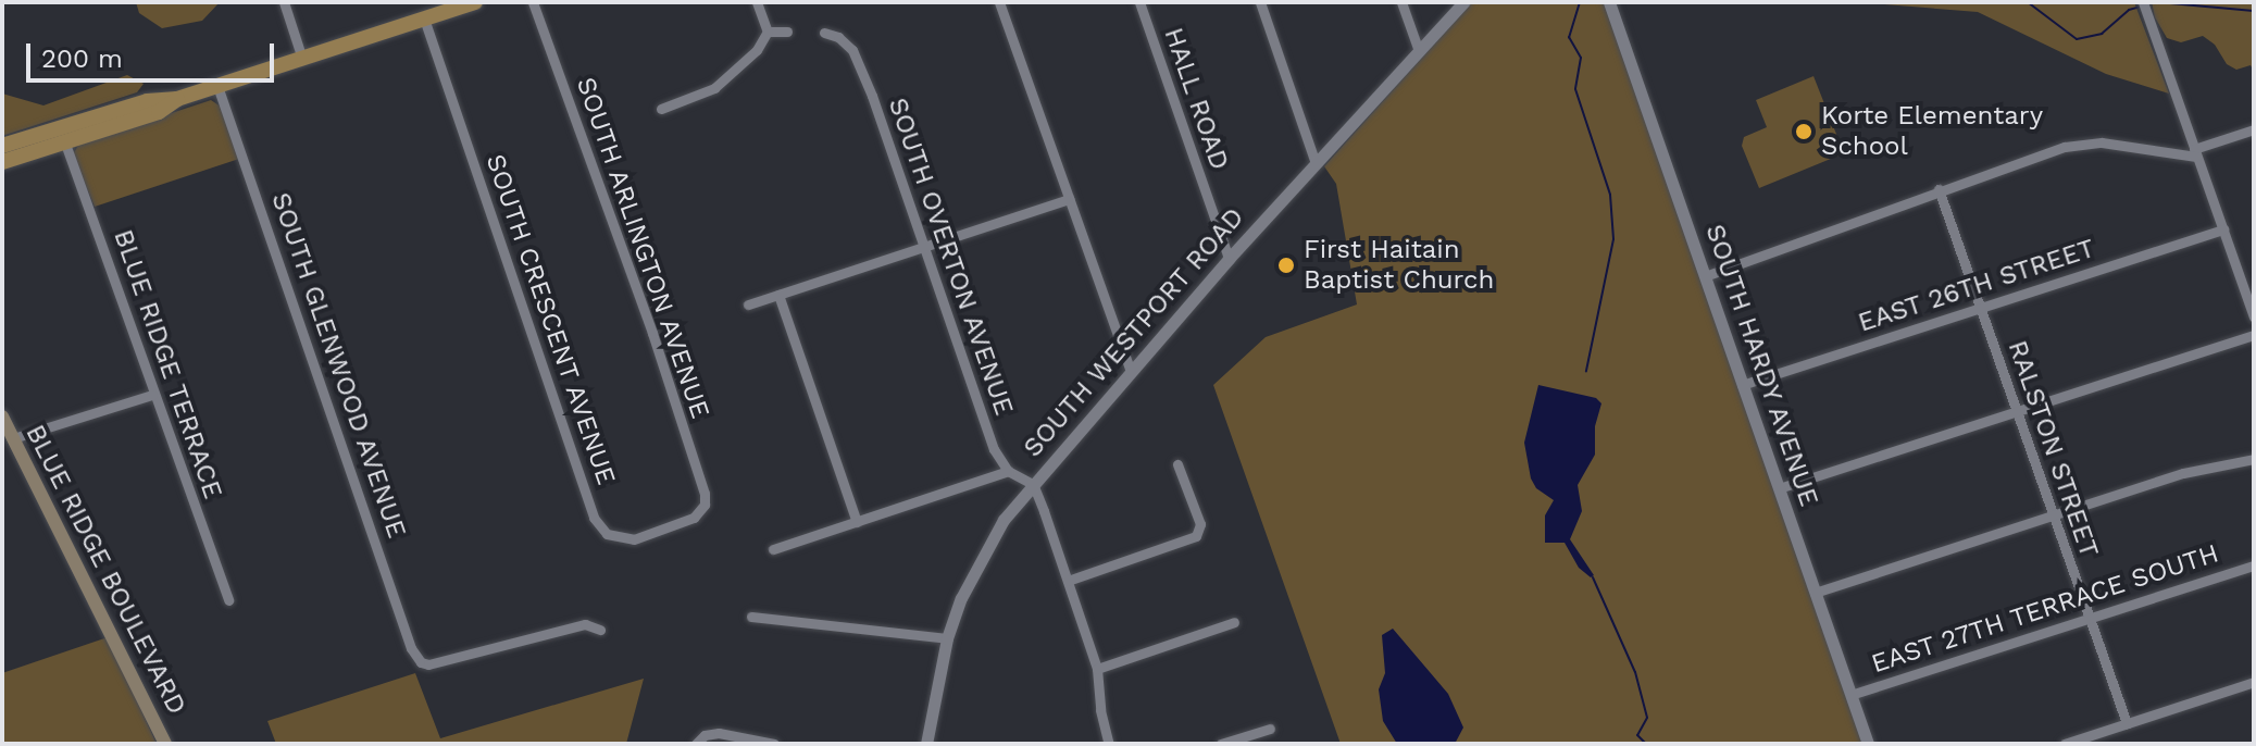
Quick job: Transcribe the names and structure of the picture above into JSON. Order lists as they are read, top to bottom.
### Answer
{
  "streets": {
    "main road": ["BLUE RIDGE BOULEVARD"],
    "street": [
      "HALL ROAD",
      "SOUTH ARLINGTON AVENUE",
      "SOUTH OVERTON AVENUE",
      "EAST 26TH STREET",
      "SOUTH CRESCENT AVENUE",
      "SOUTH WESTPORT ROAD",
      "BLUE RIDGE TERRACE",
      "SOUTH GLENWOOD AVENUE",
      "SOUTH HARDY AVENUE",
      "RALSTON STREET",
      "EAST 27TH TERRACE SOUTH"
    ]
  },
  "crossings": [
    ["HALL ROAD", "SOUTH WESTPORT ROAD"],
    ["SOUTH ARLINGTON AVENUE", "SOUTH CRESCENT AVENUE"],
    ["EAST 26TH STREET", "SOUTH HARDY AVENUE"],
    ["EAST 26TH STREET", "RALSTON STREET"],
    ["SOUTH HARDY AVENUE", "EAST 27TH TERRACE SOUTH"],
    ["RALSTON STREET", "EAST 27TH TERRACE SOUTH"]
  ],
  "places": ["Korte Elementary School", "First Haitain Baptist Church"],
  "scale_bar": "200 m"
}
